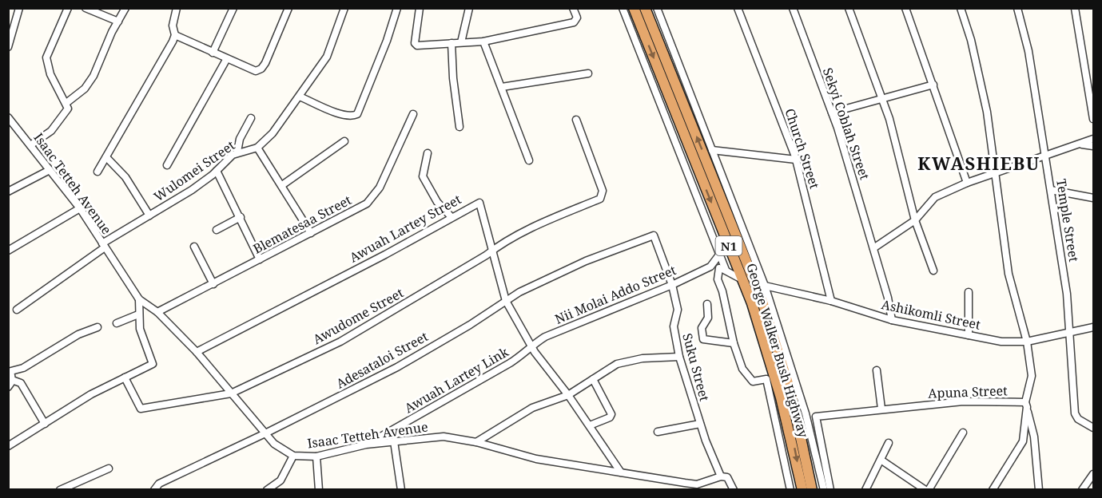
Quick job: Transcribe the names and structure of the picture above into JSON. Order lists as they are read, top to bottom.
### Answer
{
  "streets": {
    "highway": ["N1", "George Walker Bush Highway"],
    "street": [
      "Sekyi Coblah Street",
      "Church Street",
      "Wulomei Street",
      "Isaac Tetteh Avenue",
      "Temple Street",
      "Blematesaa Street",
      "Awuah Lartey Street",
      "Nii Molai Addo Street",
      "Ashikomli Street",
      "Awudome Street",
      "Adesataloi Street",
      "Suku Street",
      "Awuah Lartey Link",
      "Apuna Street"
    ]
  },
  "crossings": [
    ["Sekyi Coblah Street", "Ashikomli Street"],
    ["Church Street", "Ashikomli Street"],
    ["Wulomei Street", "Isaac Tetteh Avenue"],
    ["Isaac Tetteh Avenue", "Blematesaa Street"],
    ["Isaac Tetteh Avenue", "Awuah Lartey Street"],
    ["Isaac Tetteh Avenue", "Awudome Street"],
    ["Isaac Tetteh Avenue", "Adesataloi Street"],
    ["Isaac Tetteh Avenue", "Suku Street"],
    ["Isaac Tetteh Avenue", "Awuah Lartey Link"],
    ["Temple Street", "Ashikomli Street"],
    ["Awuah Lartey Street", "Nii Molai Addo Street"],
    ["Awuah Lartey Street", "Awudome Street"],
    ["Awuah Lartey Street", "Adesataloi Street"],
    ["Awuah Lartey Street", "Awuah Lartey Link"],
    ["Nii Molai Addo Street", "George Walker Bush Highway"],
    ["Nii Molai Addo Street", "Suku Street"],
    ["Nii Molai Addo Street", "Awuah Lartey Link"],
    ["Adesataloi Street", "Suku Street"]
  ],
  "districts": ["KWASHIEBU"]
}
